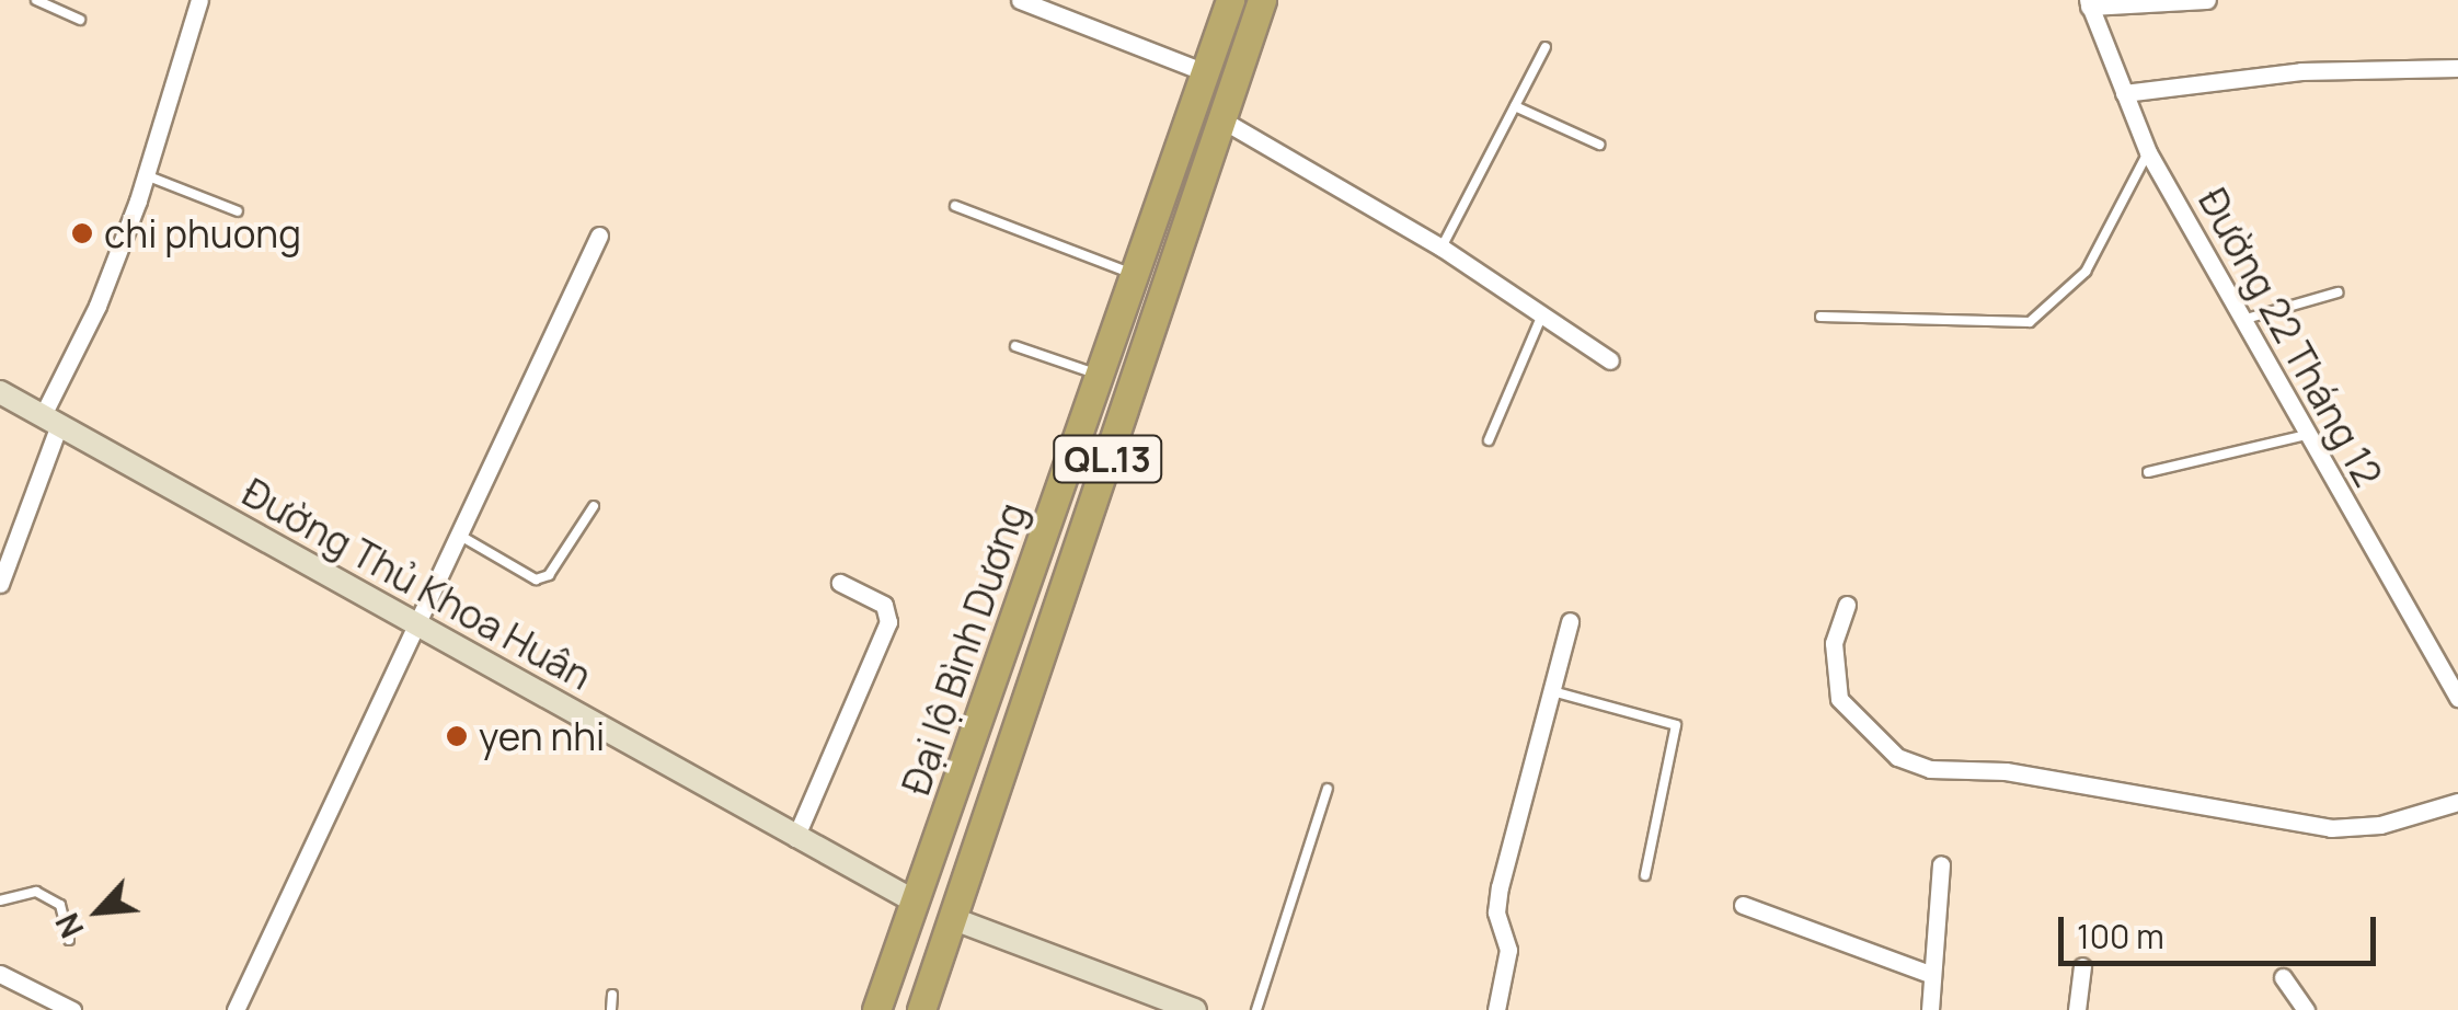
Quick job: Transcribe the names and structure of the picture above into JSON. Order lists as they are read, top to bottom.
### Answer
{
  "streets": {
    "highway": ["QL.13", "Đại lộ Bình Dương"],
    "main road": ["Đường Thủ Khoa Huân"],
    "street": ["Đường 22 Tháng 12"]
  },
  "crossings": [
    ["Đường Thủ Khoa Huân", "Đại lộ Bình Dương"]
  ],
  "places": ["chi phuong", "yen nhi"],
  "scale_bar": "100 m",
  "north": "bottom left"
}
